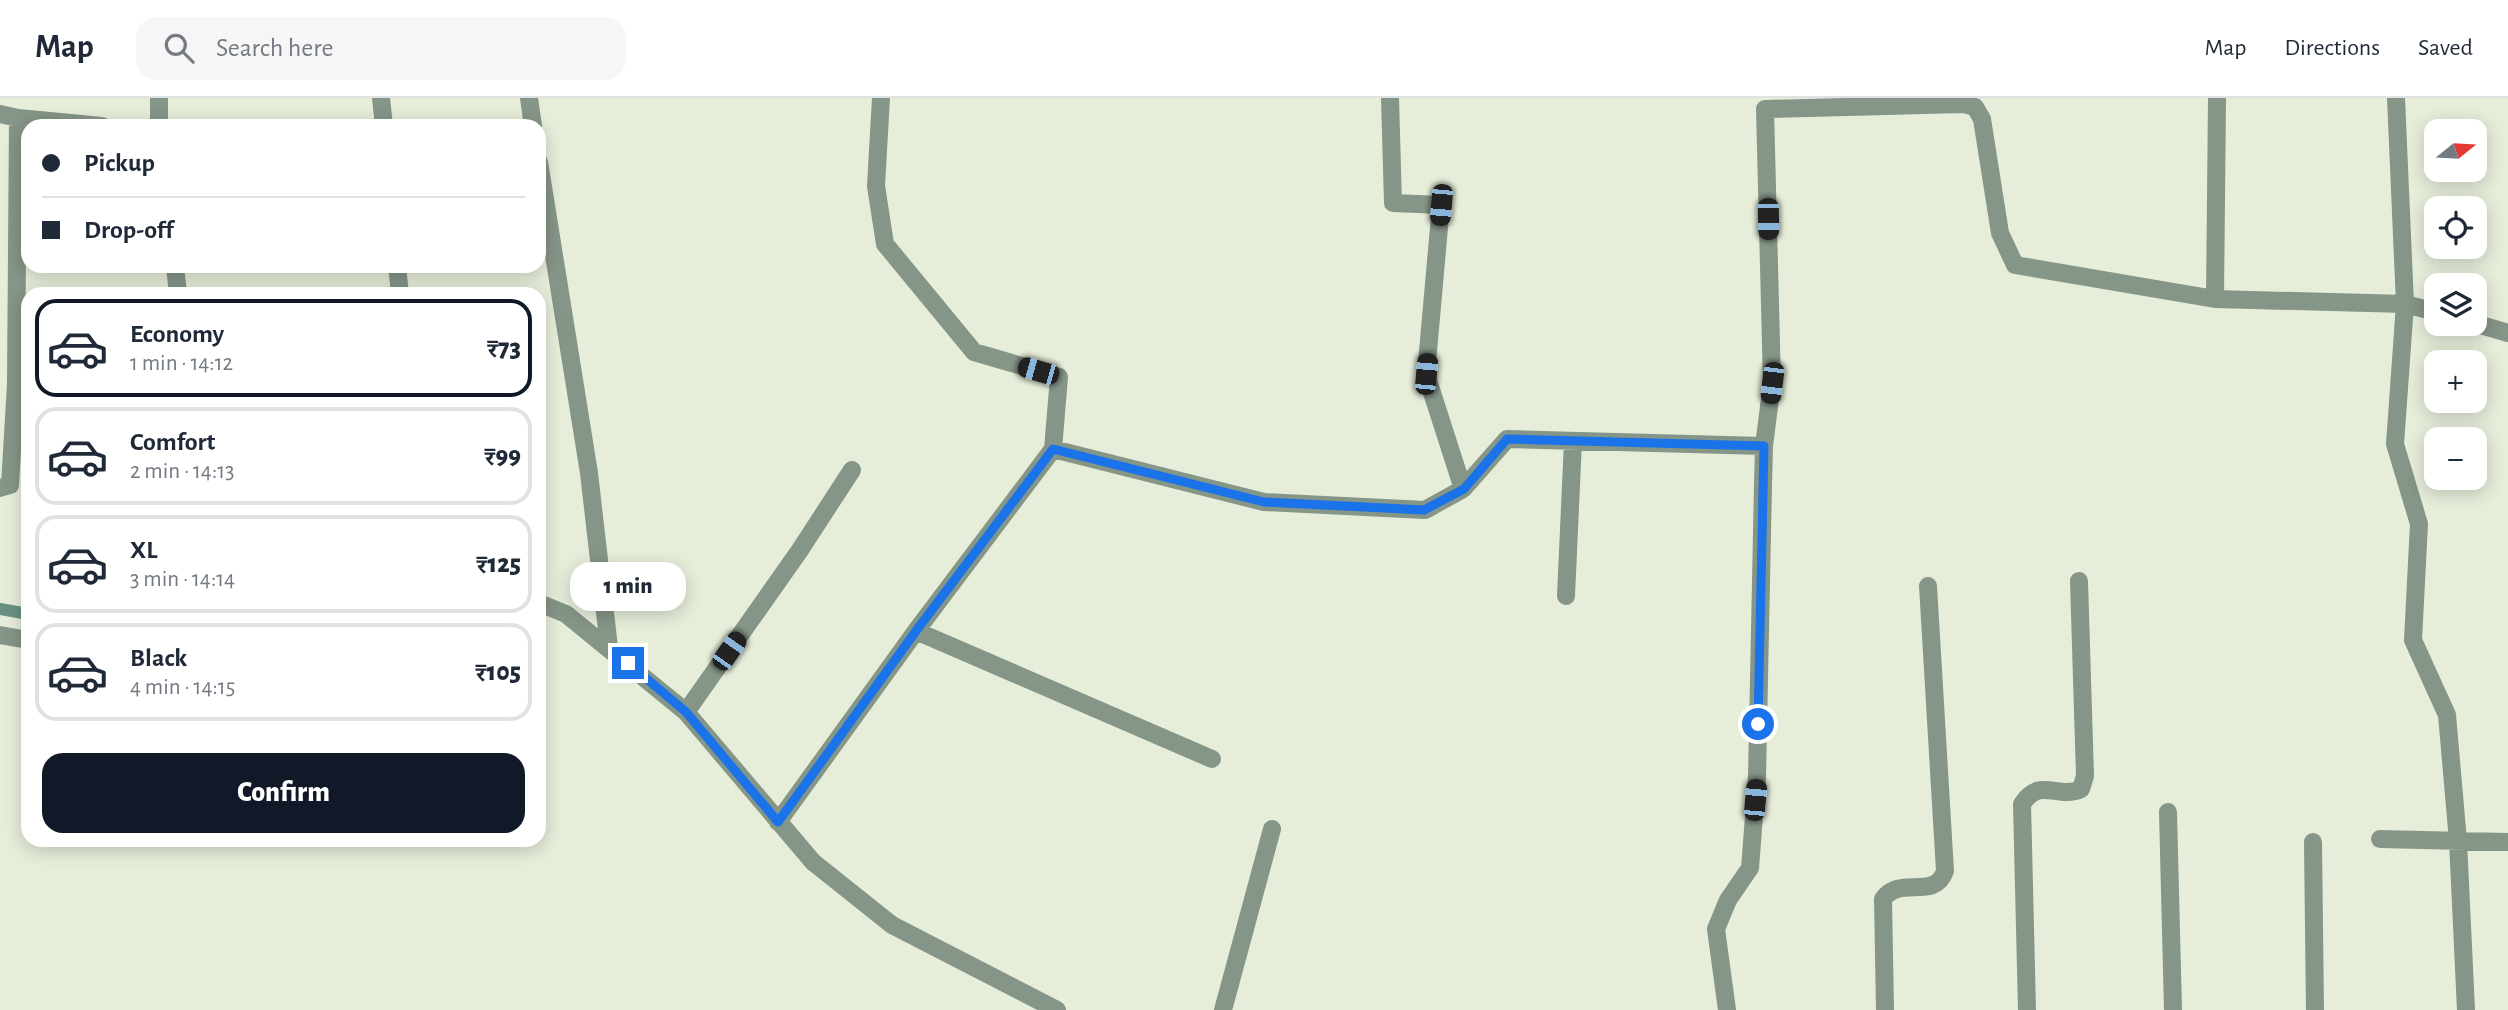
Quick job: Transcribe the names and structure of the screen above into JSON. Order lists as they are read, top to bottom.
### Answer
{
  "north": "right",
  "page": {
    "header": "Map",
    "search": "Search here",
    "nav": ["Map", "Directions", "Saved"],
    "map_buttons": ["+", "−"],
    "banner": ["Pickup", "Drop-off"],
    "list": [
      {
        "name": "Economy",
        "note": "1 min · 14:12",
        "value": "₹73"
      },
      {
        "name": "Comfort",
        "note": "2 min · 14:13",
        "value": "₹99"
      },
      {
        "name": "XL",
        "note": "3 min · 14:14",
        "value": "₹125"
      },
      {
        "name": "Black",
        "note": "4 min · 14:15",
        "value": "₹105"
      }
    ],
    "bubble": "1 min",
    "buttons": "Confirm"
  }
}
